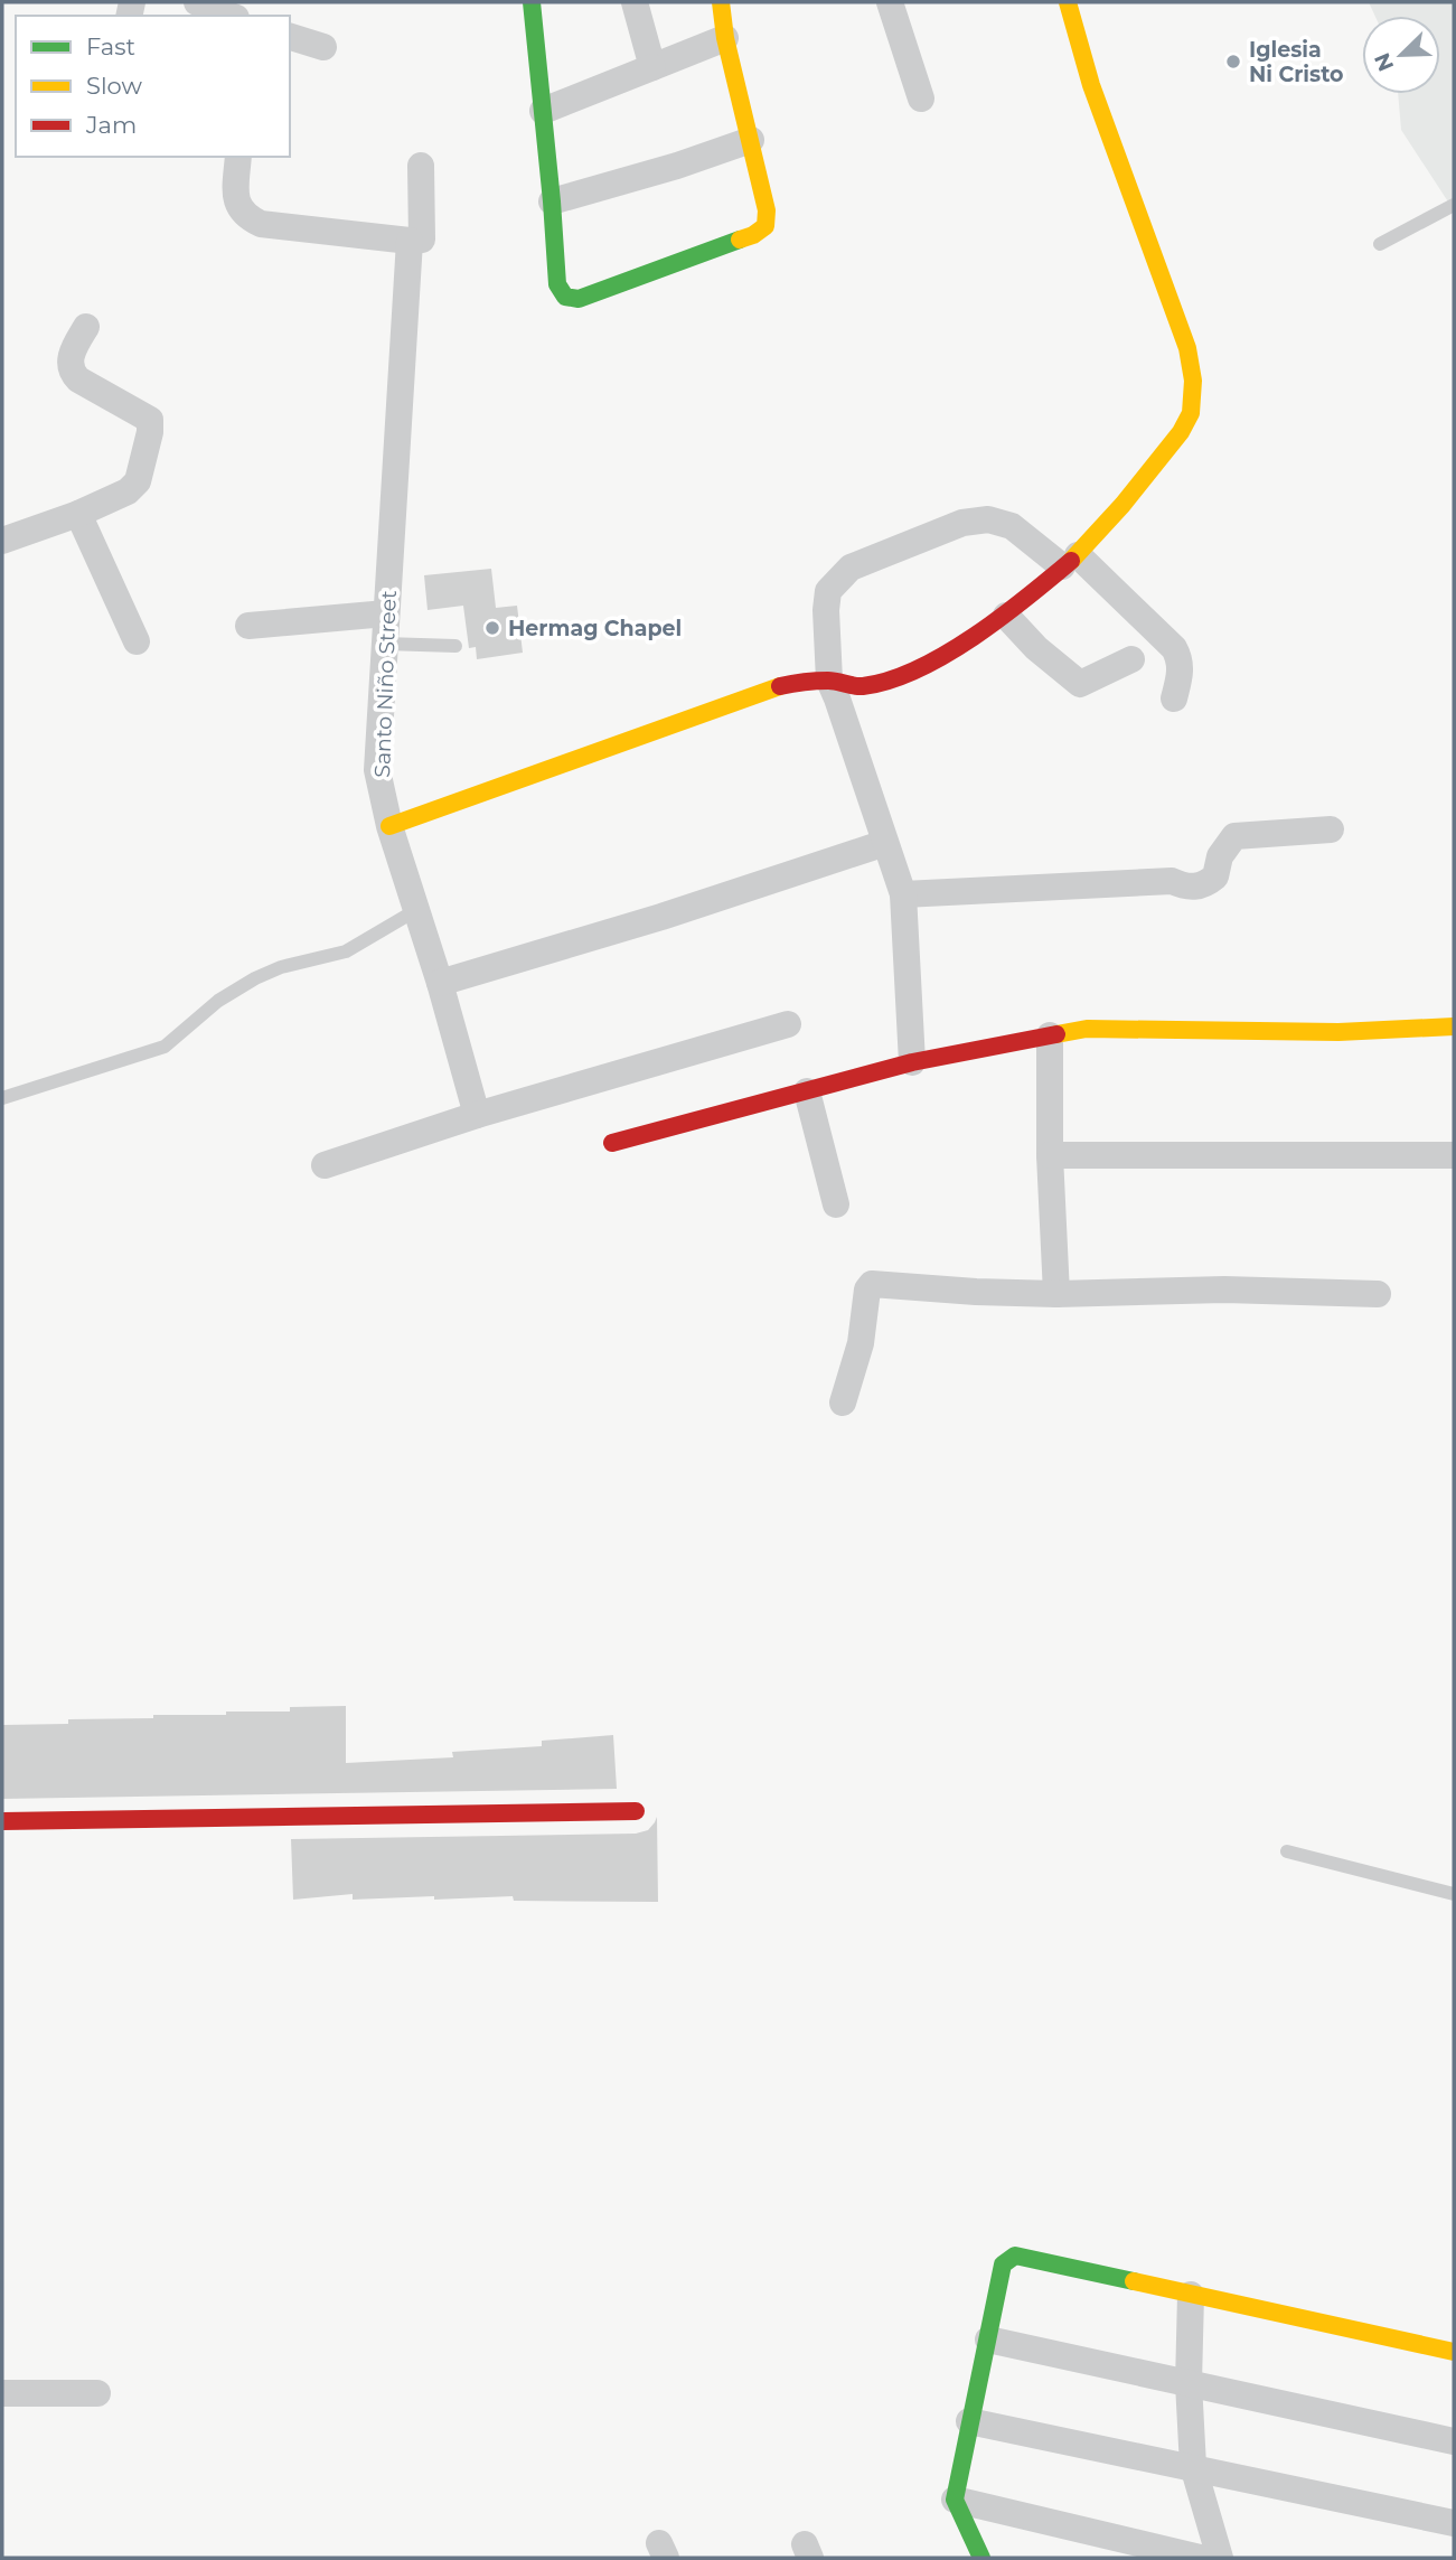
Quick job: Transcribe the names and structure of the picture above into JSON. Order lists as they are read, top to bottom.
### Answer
{
  "streets": {
    "street": ["Santo Niño Street"]
  },
  "places": ["Iglesia Ni Cristo", "Hermag Chapel"],
  "legend": ["Fast", "Slow", "Jam"],
  "north": "bottom left"
}
